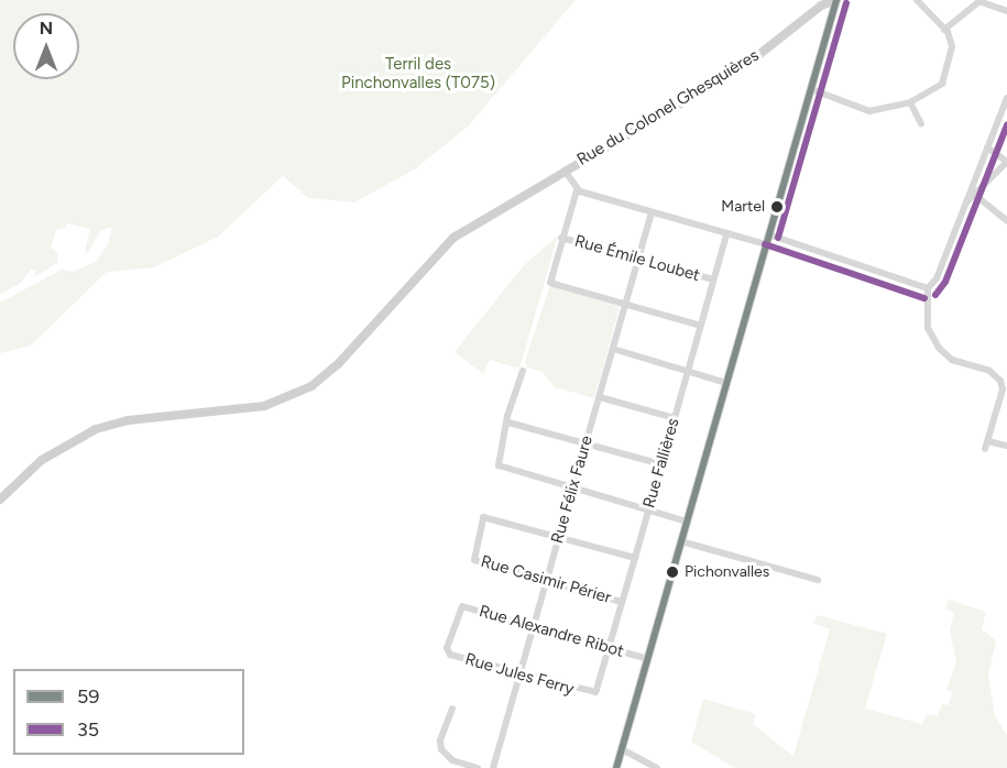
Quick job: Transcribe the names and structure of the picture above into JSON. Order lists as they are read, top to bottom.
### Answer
{
  "streets": {
    "main road": ["Rue du Colonel Ghesquières"],
    "street": [
      "Rue Émile Loubet",
      "Rue Fallières",
      "Rue Félix Faure",
      "Rue Casimir Périer",
      "Rue Alexandre Ribot",
      "Rue Jules Ferry"
    ]
  },
  "crossings": [
    ["Rue Émile Loubet", "Rue Fallières"],
    ["Rue Émile Loubet", "Rue Félix Faure"],
    ["Rue Fallières", "Rue Casimir Périer"],
    ["Rue Fallières", "Rue Alexandre Ribot"],
    ["Rue Fallières", "Rue Jules Ferry"],
    ["Rue Félix Faure", "Rue Casimir Périer"],
    ["Rue Félix Faure", "Rue Alexandre Ribot"],
    ["Rue Félix Faure", "Rue Jules Ferry"],
    ["Rue Alexandre Ribot", "Rue Jules Ferry"]
  ],
  "parks": ["Terril des Pinchonvalles (T075)"],
  "places": ["Martel", "Pichonvalles"],
  "lines": ["transit line 59", "transit line 35"],
  "legend": ["59", "35"],
  "north": "top"
}
